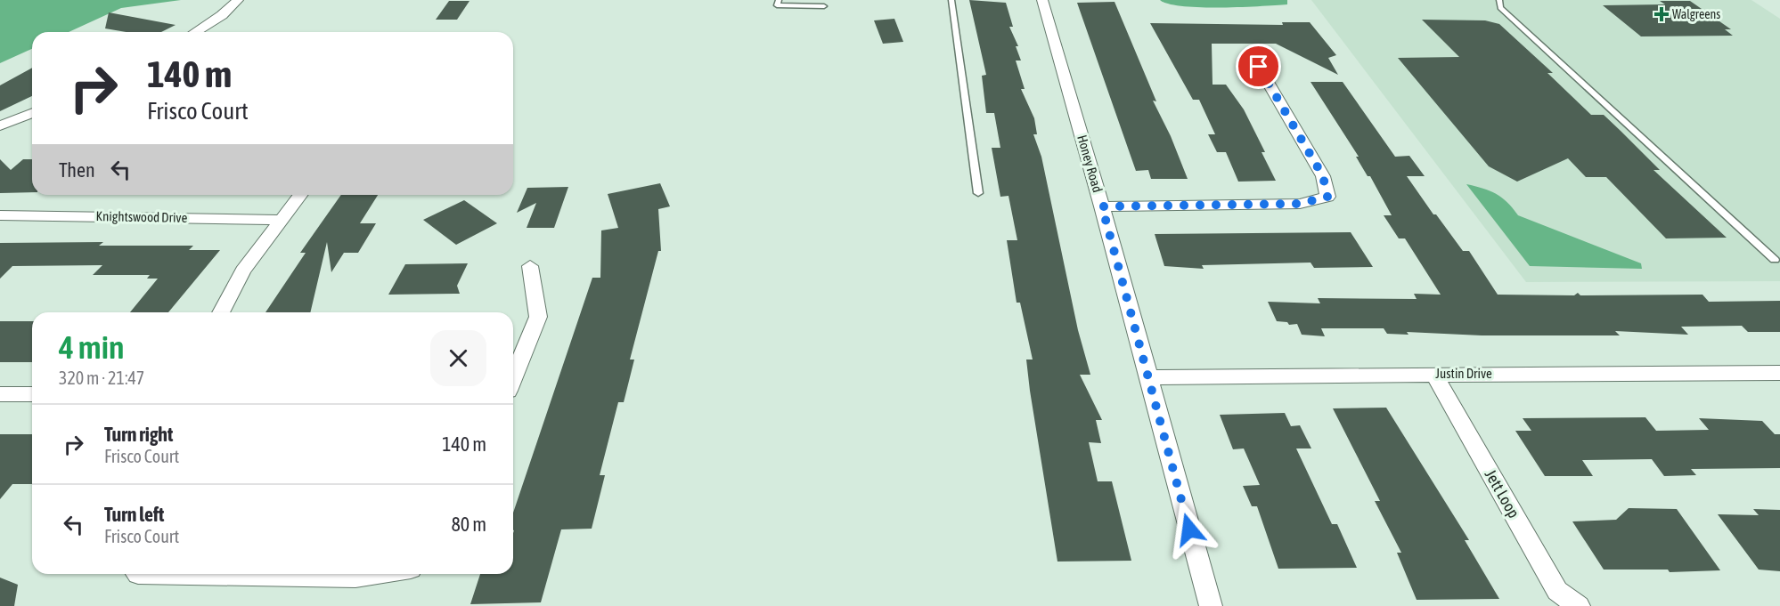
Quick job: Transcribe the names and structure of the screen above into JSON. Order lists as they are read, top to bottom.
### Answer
{
  "streets": {
    "street": [
      "Honey Road",
      "Knightswood Drive",
      "Justin Drive",
      "Jett Loop"
    ]
  },
  "crossings": [
    ["Honey Road", "Justin Drive"],
    ["Justin Drive", "Jett Loop"]
  ],
  "places": {
    "health": ["Walgreens"]
  },
  "page": {
    "turn": ["140 m", "Frisco Court"],
    "then": "Then",
    "heading": ["4 min", "320 m · 21:47"],
    "list": [
      {
        "name": "Turn right",
        "note": "Frisco Court",
        "value": "140 m"
      },
      {
        "name": "Turn left",
        "note": "Frisco Court",
        "value": "80 m"
      }
    ]
  }
}
